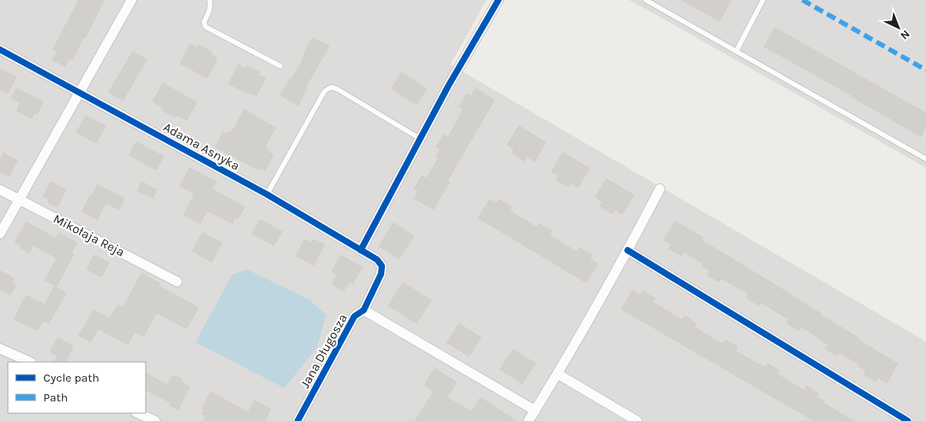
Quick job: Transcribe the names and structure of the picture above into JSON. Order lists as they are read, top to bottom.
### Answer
{
  "streets": {
    "street": ["Adama Asnyka", "Mikołaja Reja", "Jana Długosza"]
  },
  "crossings": [
    ["Adama Asnyka", "Jana Długosza"]
  ],
  "legend": ["Cycle path", "Path"],
  "north": "bottom right"
}
